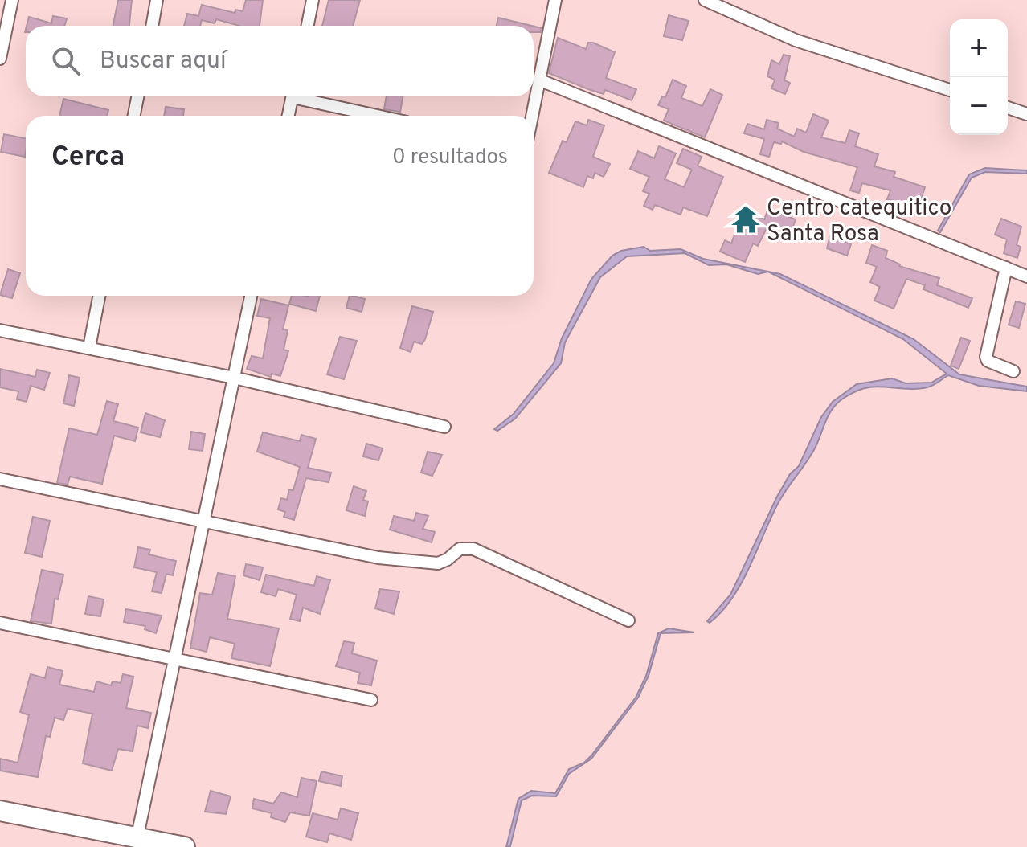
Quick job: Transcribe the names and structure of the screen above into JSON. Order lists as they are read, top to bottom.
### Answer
{
  "places": {
    "temple": ["Centro catequitico Santa Rosa"]
  },
  "page": {
    "map_buttons": ["+", "−"],
    "search": "Buscar aquí",
    "heading": ["Cerca", "0 resultados"]
  }
}
